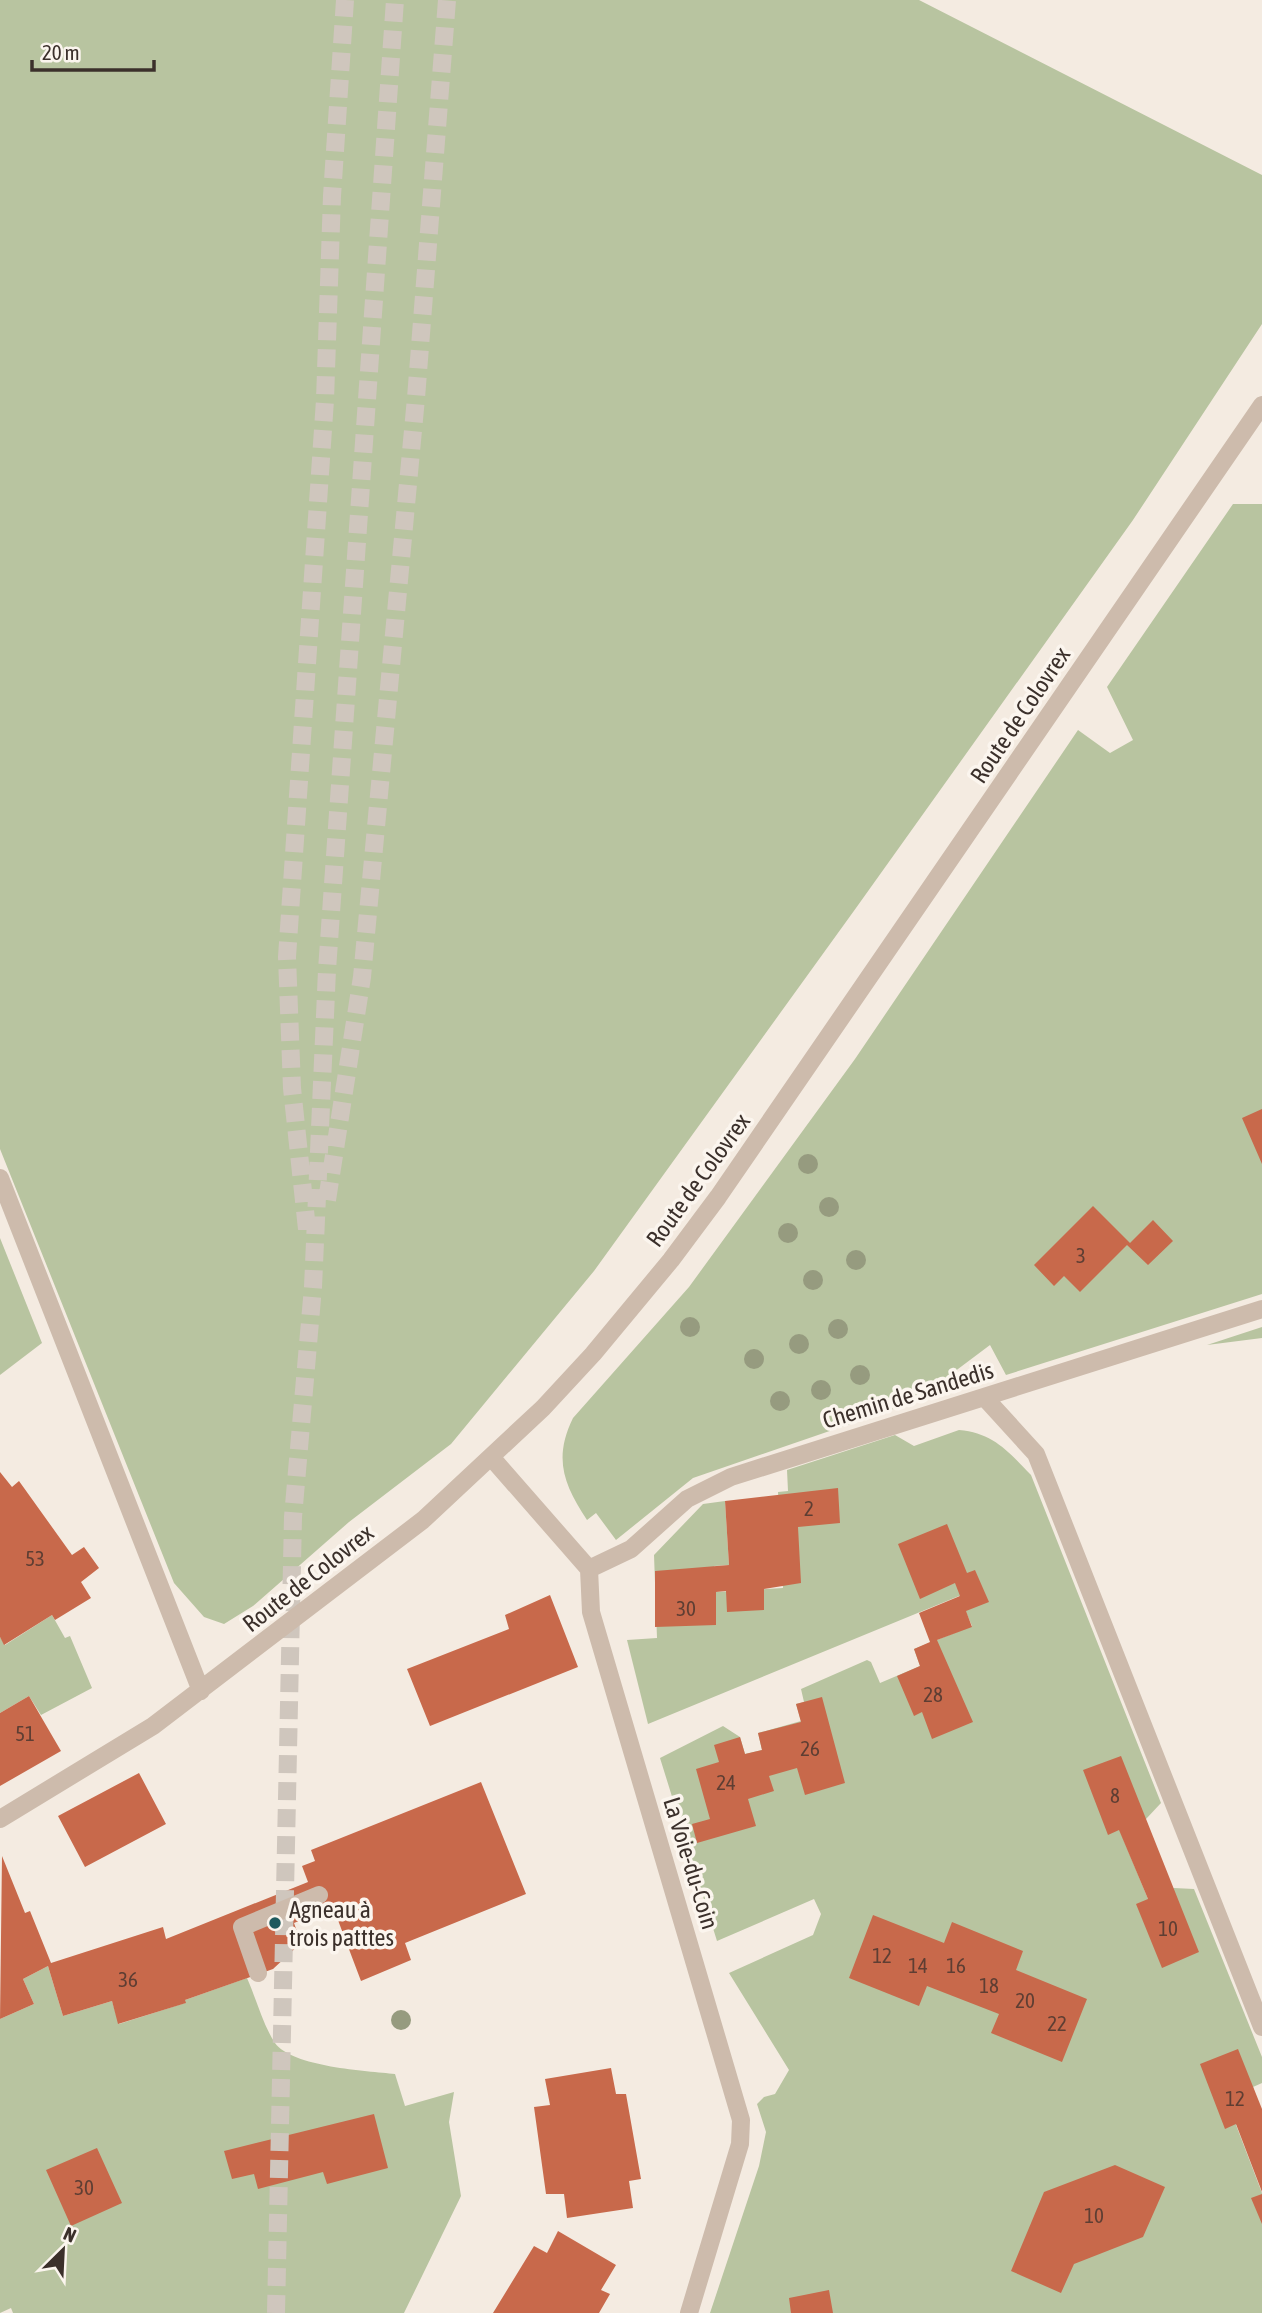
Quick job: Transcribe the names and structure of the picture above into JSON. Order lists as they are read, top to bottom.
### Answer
{
  "streets": {
    "street": ["Route de Colovrex", "Chemin de Sandedis", "La Voie-du-Coin"]
  },
  "crossings": [
    ["Chemin de Sandedis", "La Voie-du-Coin"]
  ],
  "places": ["Agneau à trois patttes"],
  "house_numbers": [
    "3",
    "2",
    "53",
    "30",
    "28",
    "51",
    "26",
    "24",
    "8",
    "10",
    "12",
    "14",
    "16",
    "36",
    "18",
    "20",
    "22",
    "12",
    "30",
    "10"
  ],
  "scale_bar": "20 m",
  "north": "top right"
}
